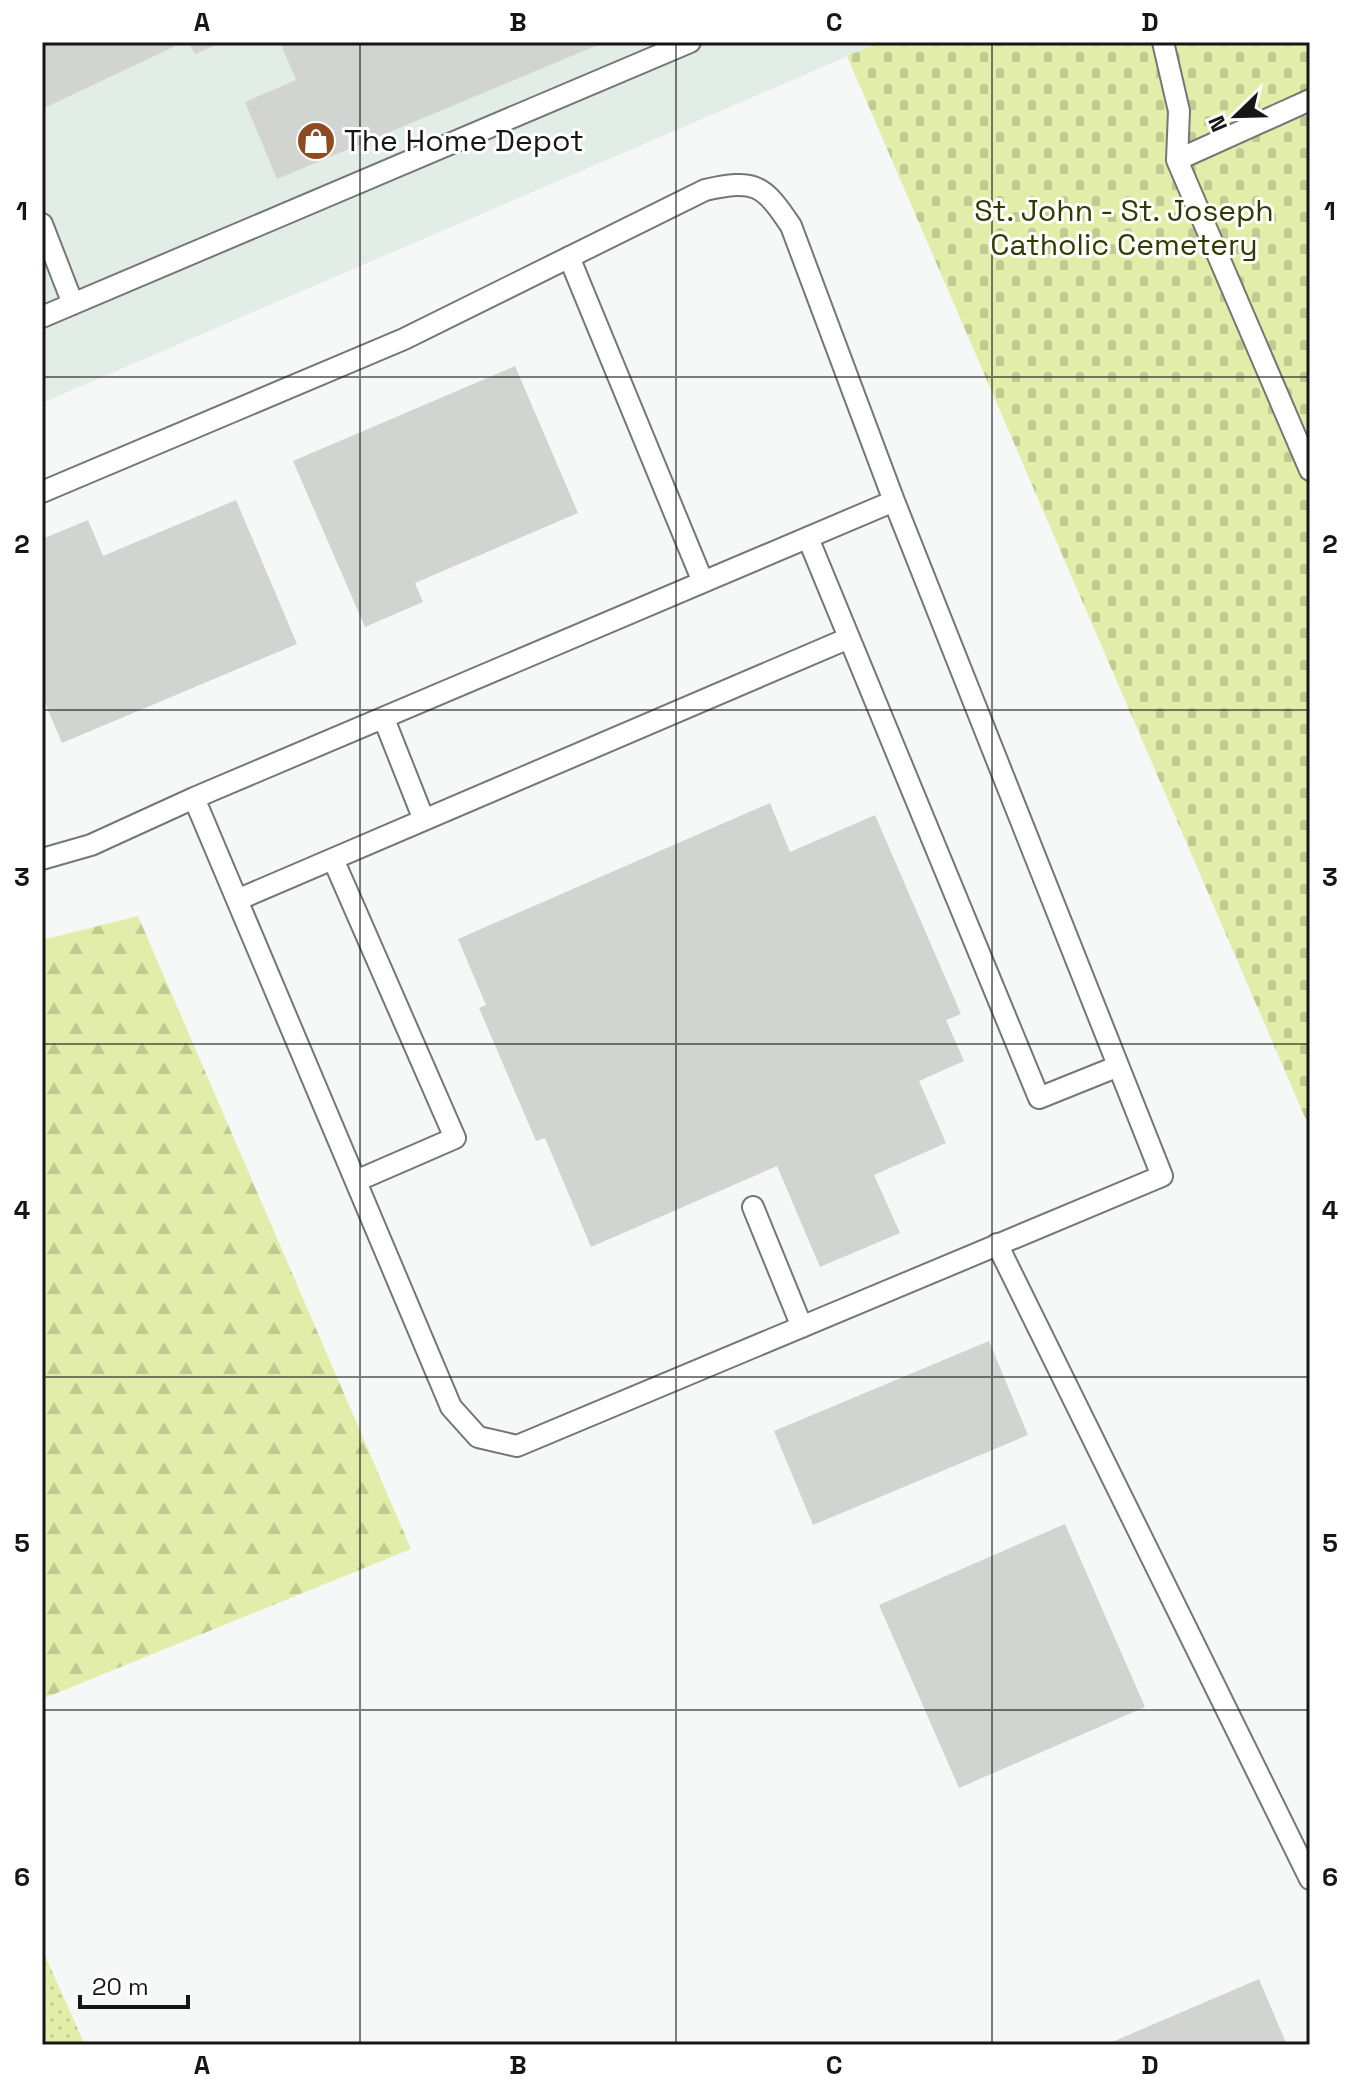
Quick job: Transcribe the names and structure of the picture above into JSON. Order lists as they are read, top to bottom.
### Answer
{
  "parks": ["St. John - St. Joseph Catholic Cemetery"],
  "places": {
    "shop": ["The Home Depot"]
  },
  "scale_bar": "20 m",
  "north": "bottom left",
  "grid": {
    "columns": [
      "A",
      "B",
      "C",
      "D"
    ],
    "rows": [
      "1",
      "2",
      "3",
      "4",
      "5",
      "6"
    ]
  }
}
